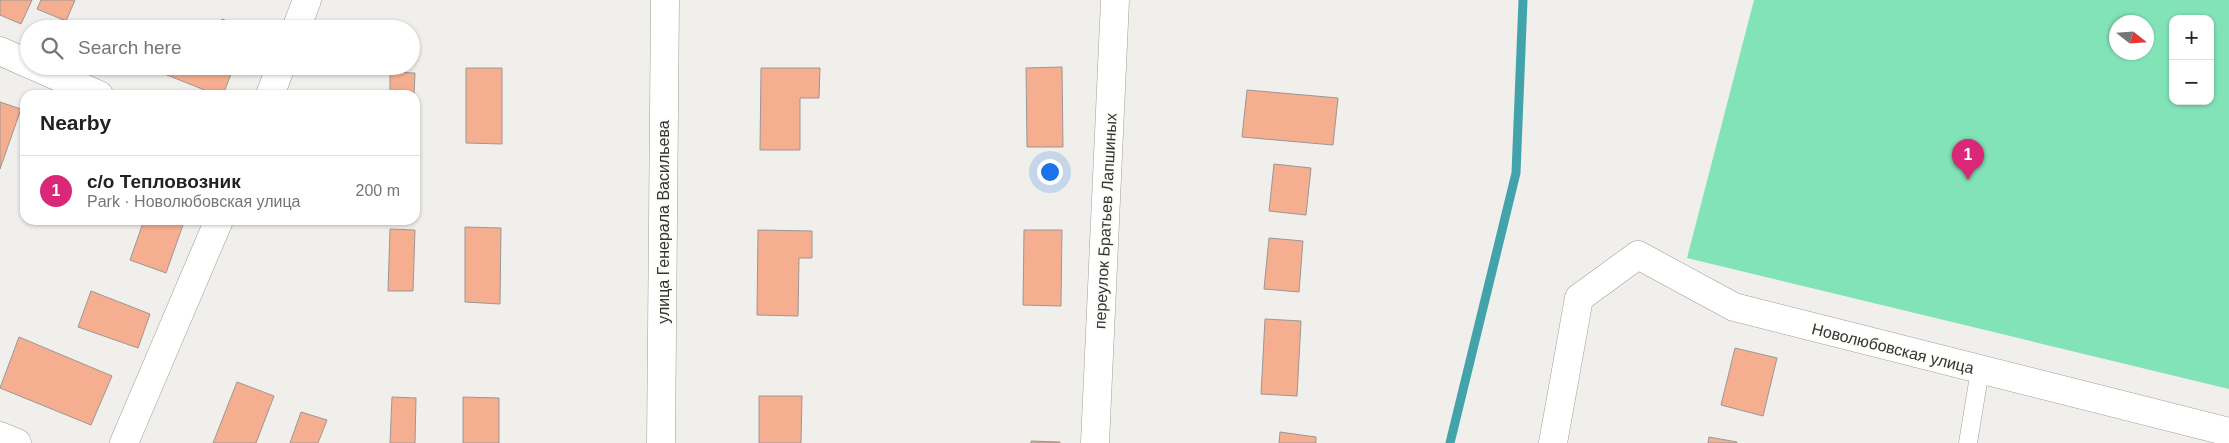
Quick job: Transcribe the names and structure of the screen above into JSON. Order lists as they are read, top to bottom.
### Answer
{
  "streets": {
    "street": ["переулок Братьев Лапшиных", "улица Генерала Васильева", "Новолюбовская улица"]
  },
  "north": "right",
  "page": {
    "map_buttons": ["+", "−"],
    "search": "Search here",
    "heading": "Nearby",
    "pins": "1",
    "list": [
      {
        "mark": "1",
        "name": "с/о Тепловозник",
        "note": "Park · Новолюбовская улица",
        "value": "200 m"
      }
    ]
  }
}
